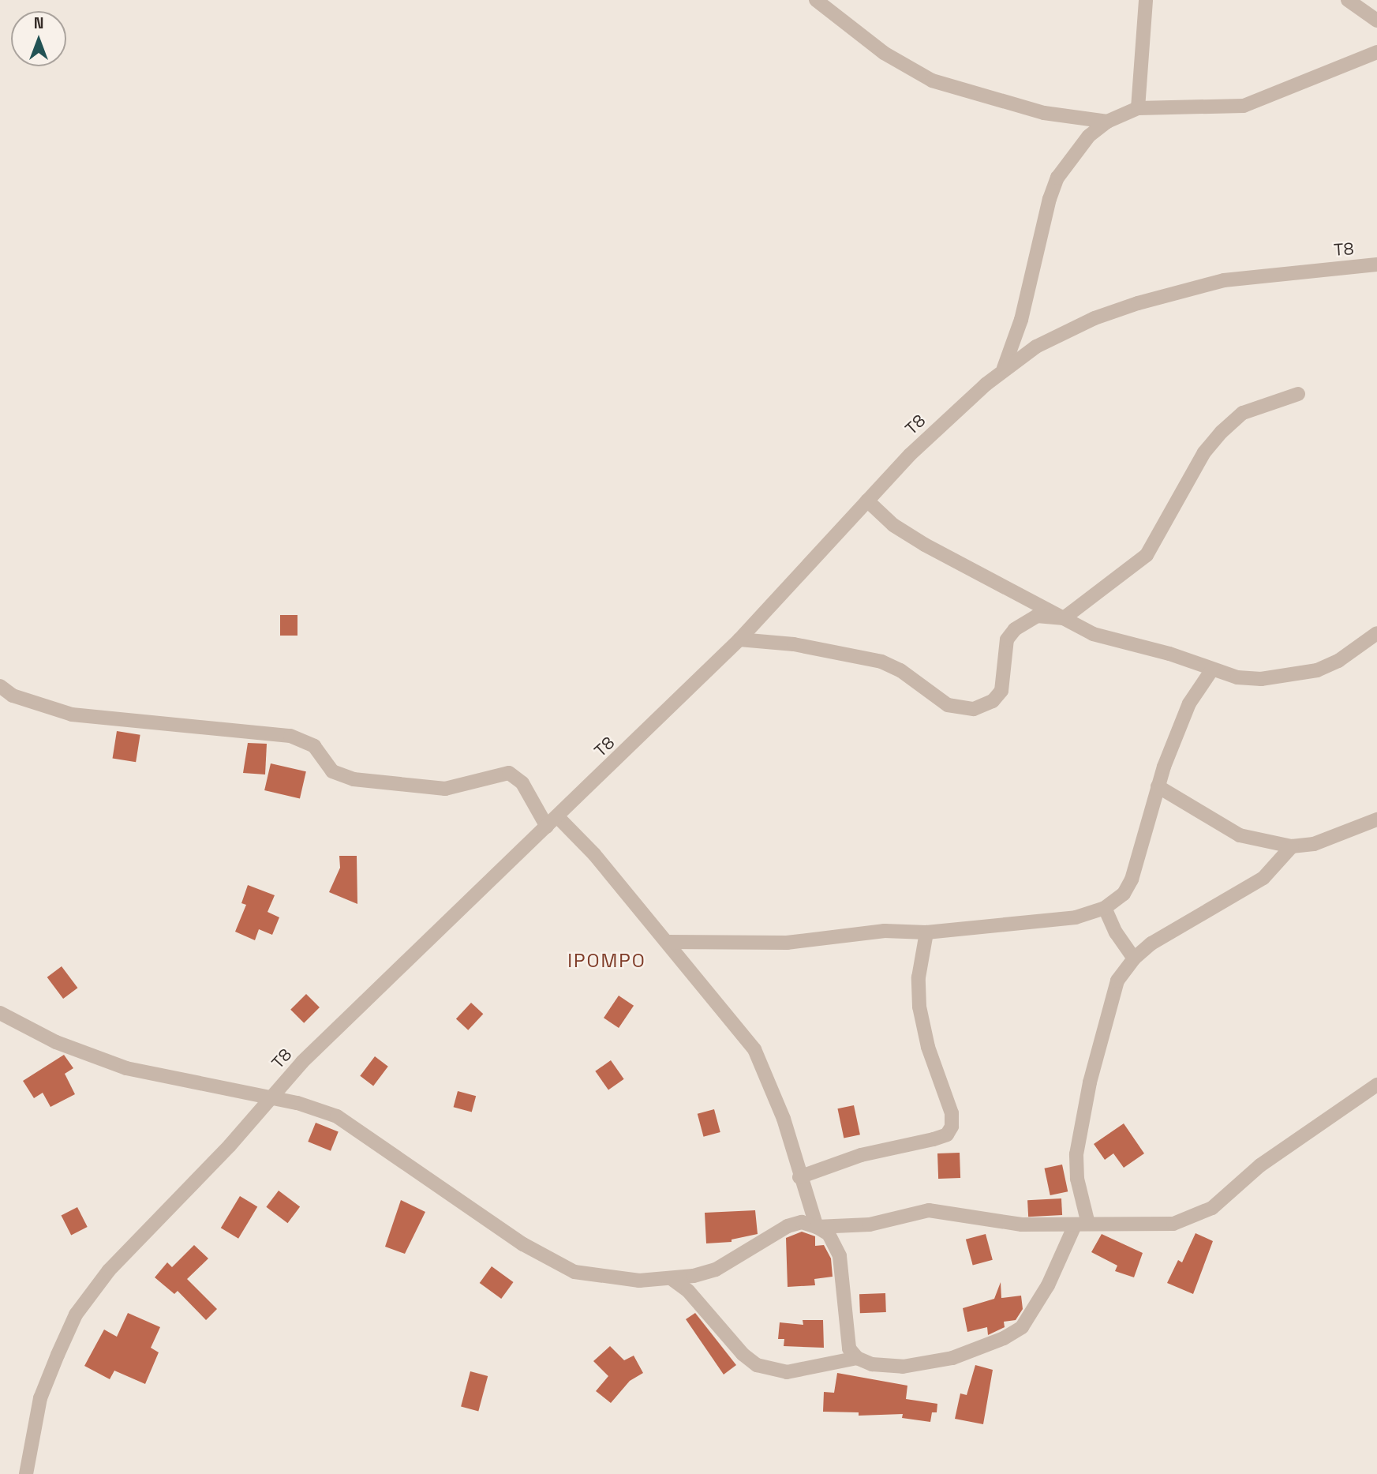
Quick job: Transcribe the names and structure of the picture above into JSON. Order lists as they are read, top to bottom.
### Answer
{
  "streets": {
    "street": ["T8"]
  },
  "districts": ["IPOMPO"],
  "north": "top"
}
